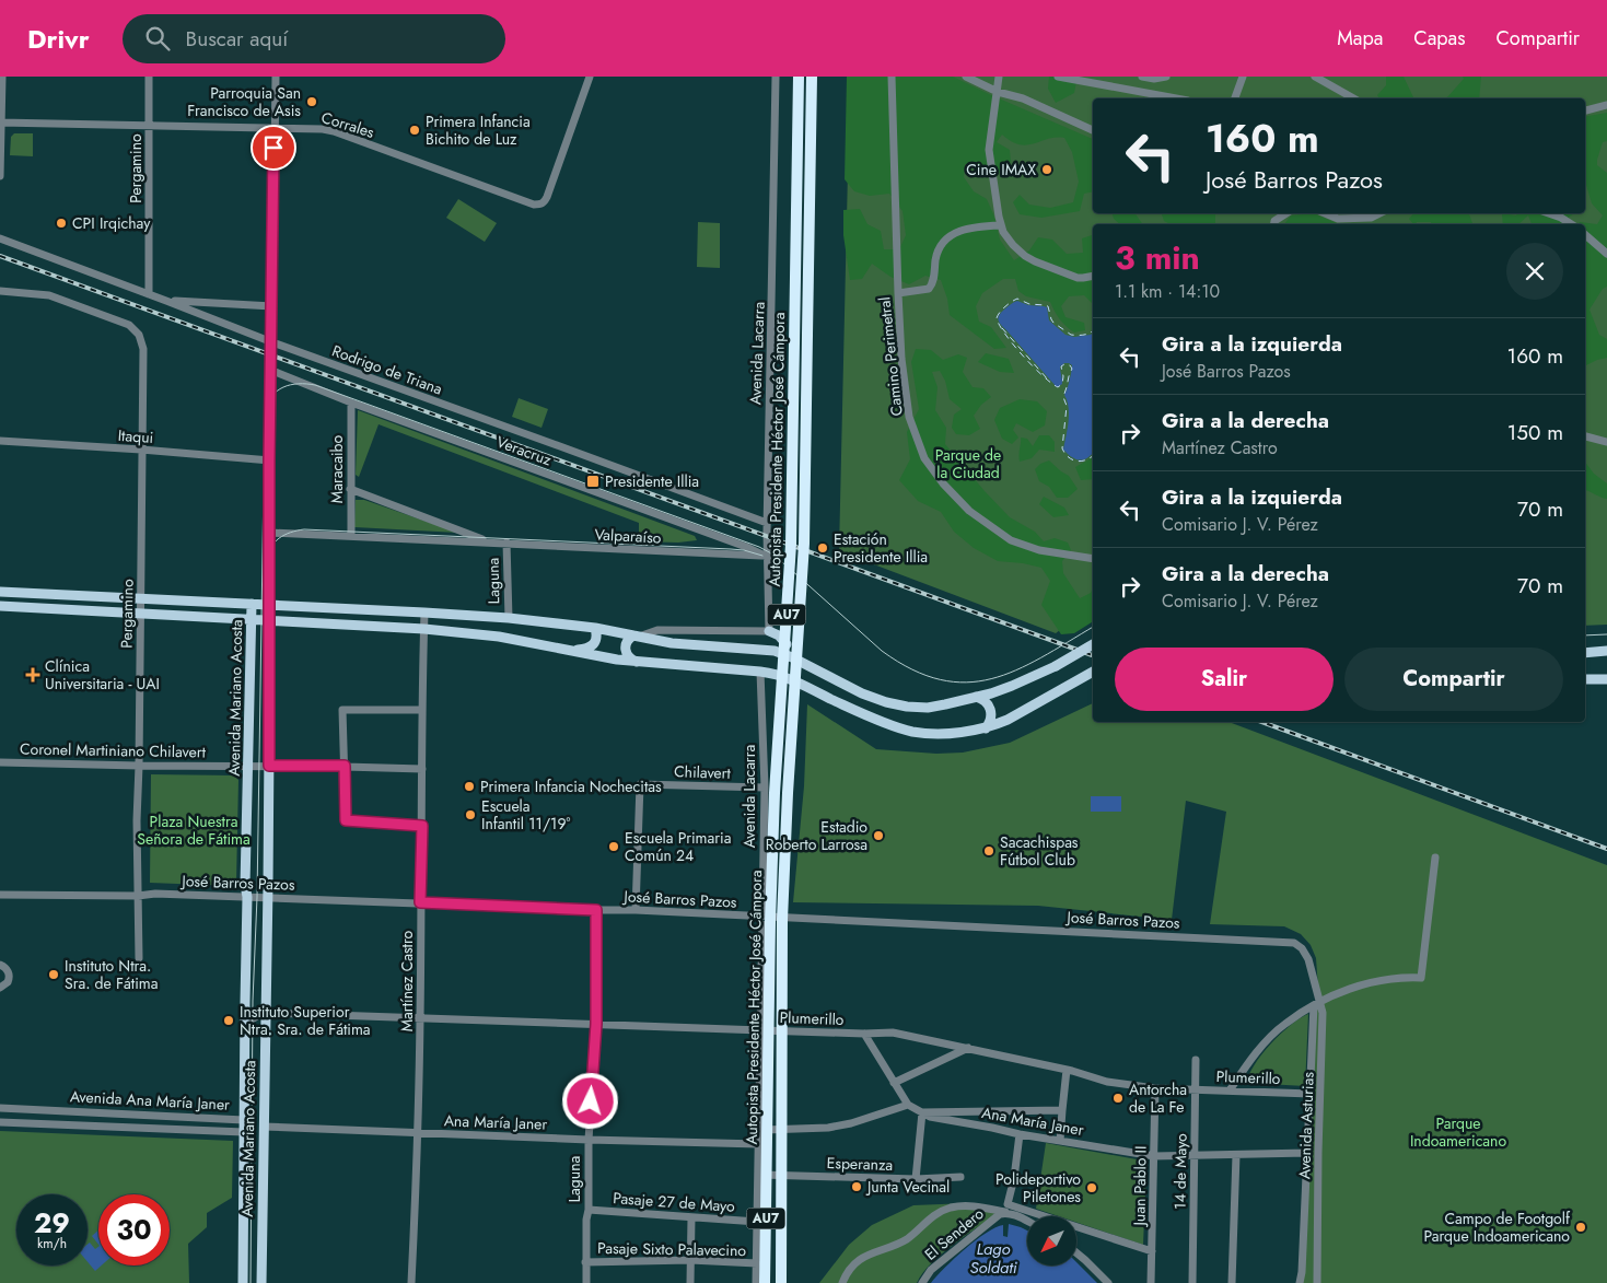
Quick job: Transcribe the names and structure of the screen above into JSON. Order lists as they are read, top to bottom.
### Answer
{
  "streets": {
    "highway": ["Autopista Presidente Héctor José Cámpora", "AU7"],
    "main road": ["Avenida Mariano Acosta", "Avenida Ana María Janer"],
    "street": [
      "Corrales",
      "Pergamino",
      "Avenida Lacarra",
      "Camino Perimetral",
      "Rodrigo de Triana",
      "Itaqui",
      "Veracruz",
      "Maracaibo",
      "Valparaíso",
      "Laguna",
      "Coronel Martiniano Chilavert",
      "Chilavert",
      "José Barros Pazos",
      "Martínez Castro",
      "Plumerillo",
      "Ana María Janer",
      "Avenida Asturias",
      "Esperanza",
      "14 de Mayo",
      "Juan Pablo II",
      "Pasaje 27 de Mayo",
      "El Sendero",
      "Pasaje Sixto Palavecino"
    ]
  },
  "crossings": [
    ["Corrales", "Pergamino"],
    ["Corrales", "Avenida Mariano Acosta"],
    ["Pergamino", "Rodrigo de Triana"],
    ["Pergamino", "Itaqui"],
    ["Pergamino", "Coronel Martiniano Chilavert"],
    ["Pergamino", "José Barros Pazos"],
    ["Avenida Lacarra", "Rodrigo de Triana"],
    ["Avenida Lacarra", "Veracruz"],
    ["Avenida Lacarra", "Valparaíso"],
    ["Avenida Lacarra", "Chilavert"],
    ["Avenida Lacarra", "José Barros Pazos"],
    ["Avenida Lacarra", "Plumerillo"],
    ["Avenida Lacarra", "Ana María Janer"],
    ["Avenida Lacarra", "Esperanza"],
    ["Avenida Lacarra", "Pasaje 27 de Mayo"],
    ["Avenida Lacarra", "Pasaje Sixto Palavecino"],
    ["Rodrigo de Triana", "Avenida Mariano Acosta"],
    ["Itaqui", "Avenida Mariano Acosta"],
    ["Veracruz", "Maracaibo"],
    ["Veracruz", "Valparaíso"],
    ["Veracruz", "Avenida Mariano Acosta"],
    ["Maracaibo", "Valparaíso"],
    ["Valparaíso", "Laguna"],
    ["Valparaíso", "Avenida Mariano Acosta"],
    ["Laguna", "José Barros Pazos"],
    ["Laguna", "Plumerillo"],
    ["Laguna", "Ana María Janer"],
    ["Laguna", "Pasaje 27 de Mayo"],
    ["Laguna", "Pasaje Sixto Palavecino"],
    ["Avenida Mariano Acosta", "Coronel Martiniano Chilavert"],
    ["Avenida Mariano Acosta", "José Barros Pazos"],
    ["Avenida Mariano Acosta", "Plumerillo"],
    ["Avenida Mariano Acosta", "Avenida Ana María Janer"],
    ["Avenida Mariano Acosta", "Ana María Janer"],
    ["Coronel Martiniano Chilavert", "Martínez Castro"],
    ["Chilavert", "José Barros Pazos"],
    ["José Barros Pazos", "Martínez Castro"],
    ["José Barros Pazos", "Avenida Asturias"],
    ["Martínez Castro", "Plumerillo"],
    ["Martínez Castro", "Ana María Janer"],
    ["Plumerillo", "Avenida Asturias"],
    ["Plumerillo", "14 de Mayo"],
    ["Plumerillo", "Juan Pablo II"],
    ["Avenida Ana María Janer", "Ana María Janer"],
    ["Ana María Janer", "Avenida Asturias"],
    ["Ana María Janer", "14 de Mayo"],
    ["Ana María Janer", "Juan Pablo II"]
  ],
  "water": ["Lago Soldati"],
  "parks": ["Parque de la Ciudad", "Plaza Nuestra Señora de Fátima", "Parque Indoamericano"],
  "places": {
    "other": [
      "Parroquia San Francisco de Asis",
      "Primera Infancia Bichito de Luz",
      "Cine IMAX",
      "CPI Irqichay",
      "Estación Presidente Illia",
      "Primera Infancia Nochecitas",
      "Escuela Infantil 11/19°",
      "Estadio Roberto Larrosa",
      "Escuela Primaria Común 24",
      "Sacachispas Fútbol Club",
      "Instituto Ntra. Sra. de Fátima",
      "Instituto Superior Ntra. Sra. de Fátima",
      "Antorcha de La Fe",
      "Junta Vecinal",
      "Polideportivo Piletones",
      "Campo de Footgolf Parque Indoamericano"
    ],
    "transit": ["Presidente Illia"],
    "health": ["Clínica Universitaria - UAI"]
  },
  "north": "bottom left",
  "page": {
    "header": "Drivr",
    "search": "Buscar aquí",
    "nav": ["Mapa", "Capas", "Compartir"],
    "turn": ["160 m", "José Barros Pazos"],
    "heading": ["3 min", "1.1 km · 14:10"],
    "list": [
      {
        "name": "Gira a la izquierda",
        "note": "José Barros Pazos",
        "value": "160 m"
      },
      {
        "name": "Gira a la derecha",
        "note": "Martínez Castro",
        "value": "150 m"
      },
      {
        "name": "Gira a la izquierda",
        "note": "Comisario J. V. Pérez",
        "value": "70 m"
      },
      {
        "name": "Gira a la derecha",
        "note": "Comisario J. V. Pérez",
        "value": "70 m"
      }
    ],
    "buttons": ["Salir", "Compartir"],
    "speed": "29 km/h",
    "limit": "30"
  }
}
